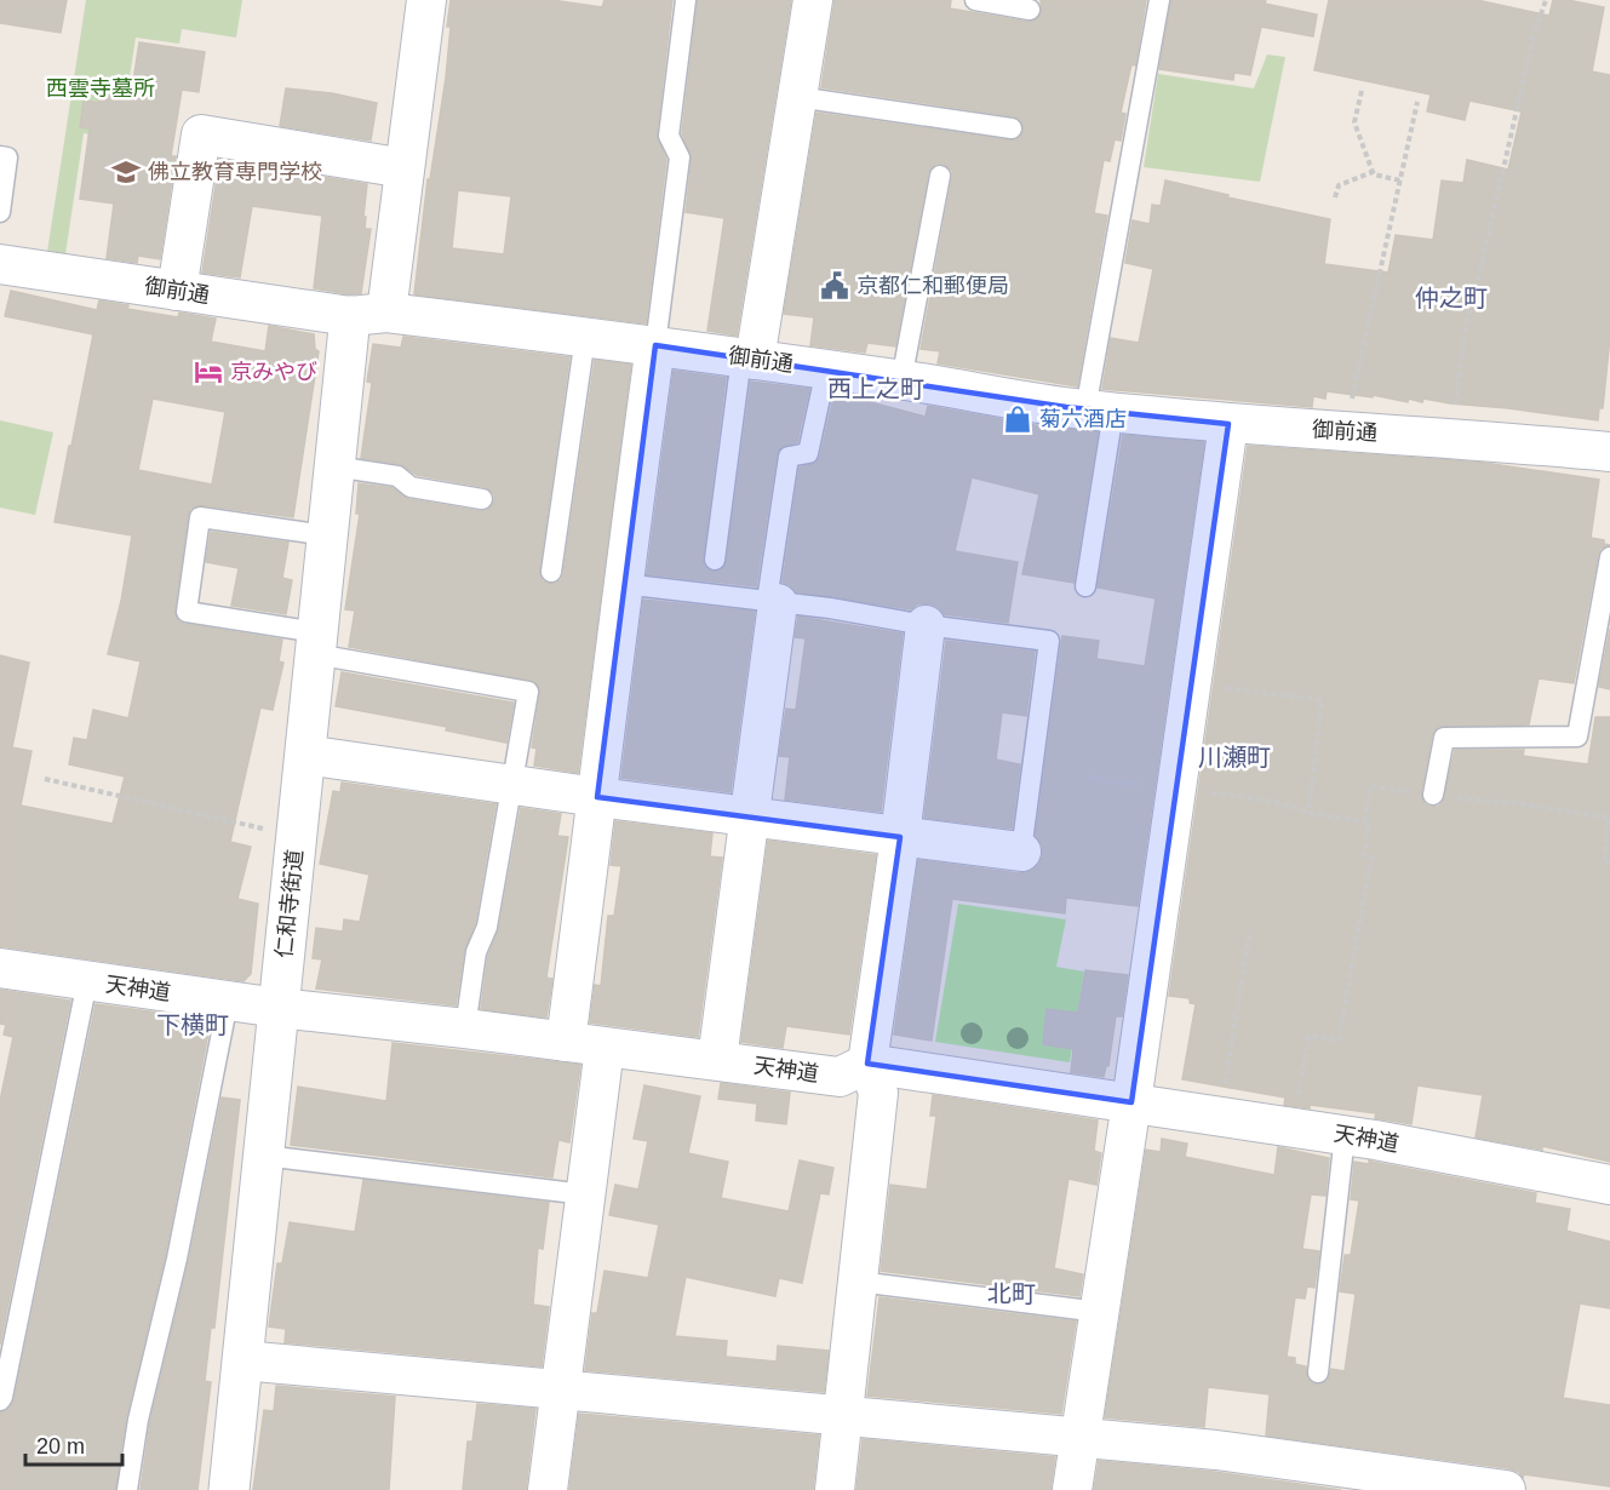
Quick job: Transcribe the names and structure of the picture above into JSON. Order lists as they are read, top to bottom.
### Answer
{
  "streets": {
    "street": ["御前通", "仁和寺街道", "天神道"]
  },
  "crossings": [
    ["御前通", "仁和寺街道"],
    ["仁和寺街道", "天神道"]
  ],
  "districts": [
    "仲之町",
    "西上之町",
    "川瀬町",
    "下横町",
    "北町"
  ],
  "parks": ["西雲寺墓所"],
  "places": {
    "school or university": ["佛立教育専門学校"],
    "public building": ["京都仁和郵便局"],
    "hotel": ["京みやび"],
    "shop": ["菊六酒店"]
  },
  "scale_bar": "20 m"
}
